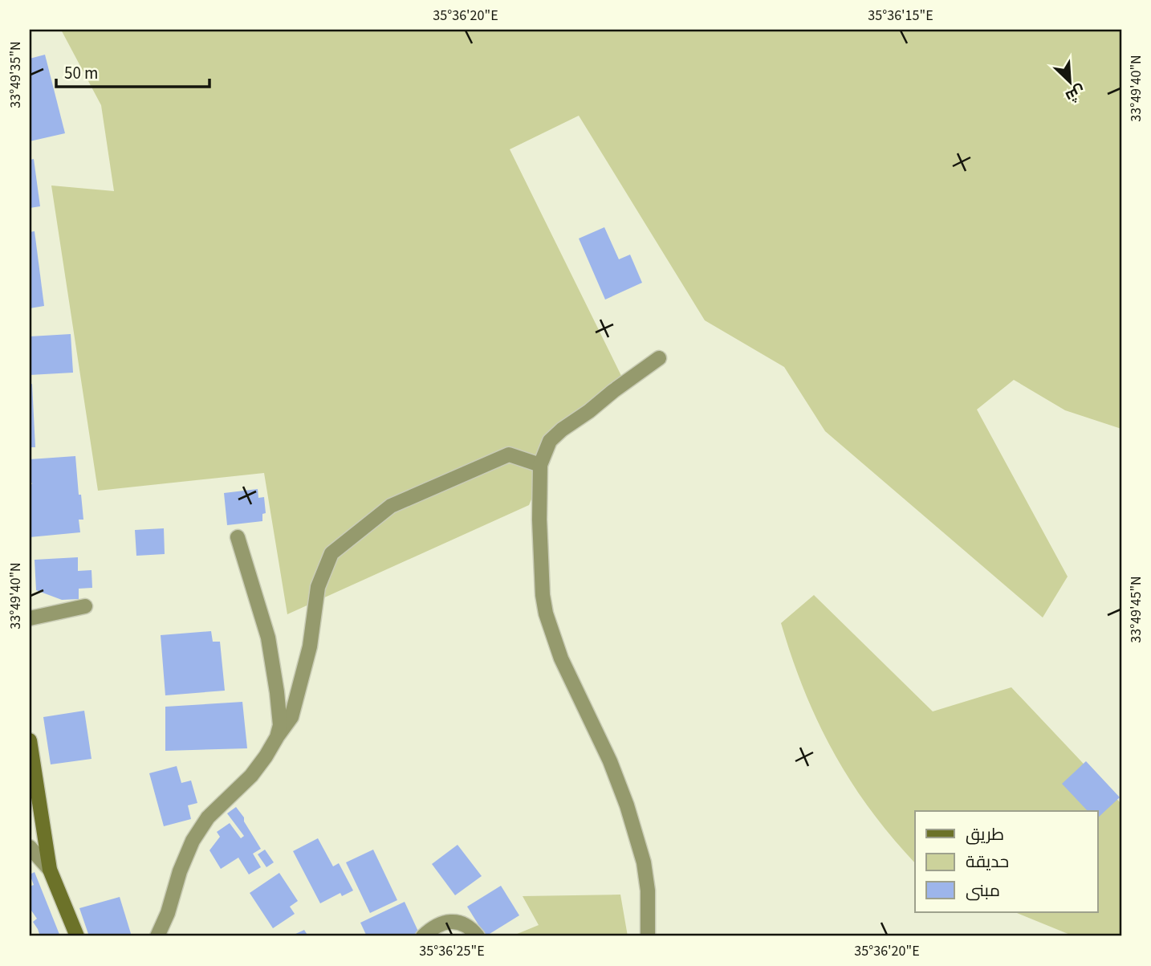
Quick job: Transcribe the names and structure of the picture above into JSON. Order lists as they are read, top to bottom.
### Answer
{
  "legend": ["طريق", "حديقة", "مبنى"],
  "scale_bar": "50 m",
  "north": "bottom right",
  "coordinates": [
    "35°36'20\"E",
    "35°36'15\"E",
    "33°49'35\"N",
    "33°49'40\"N",
    "33°49'45\"N",
    "35°36'25\"E"
  ]
}
